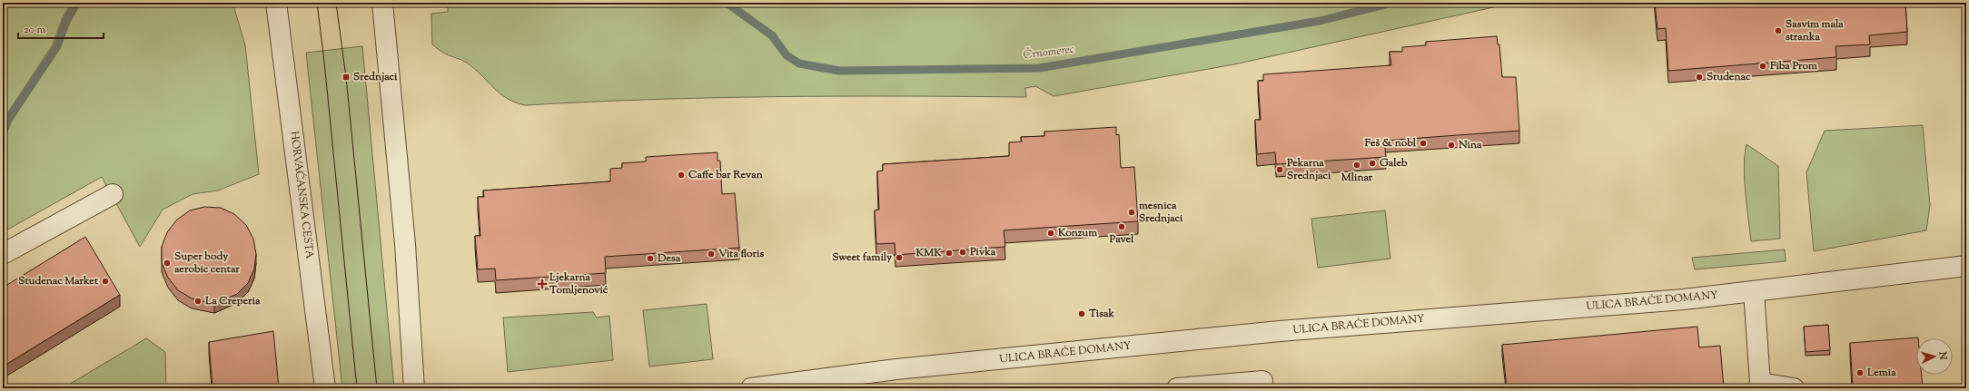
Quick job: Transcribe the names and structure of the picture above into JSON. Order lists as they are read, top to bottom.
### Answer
{
  "streets": {
    "street": ["HORVAĆANSKA CESTA", "ULICA BRAĆE DOMANY"]
  },
  "water": ["Črnomerec"],
  "places": {
    "other": [
      "Sasvim mala stranka",
      "Fiba Prom",
      "Studenac",
      "Feš & nobl",
      "Nina",
      "Galeb",
      "Mlinar",
      "Pekarna Srednjaci",
      "Caffe bar Revan",
      "mesnica Srednjaci",
      "Pavel",
      "Konzum",
      "Pivka",
      "KMK",
      "Vita floris",
      "Sweet family",
      "Desa",
      "Super body aerobic centar",
      "Studenac Market",
      "La Creperia",
      "Tisak",
      "Lemia"
    ],
    "transit": ["Srednjaci"],
    "health": ["Ljekarna Tomljenović"]
  },
  "scale_bar": "20 m",
  "north": "right"
}
